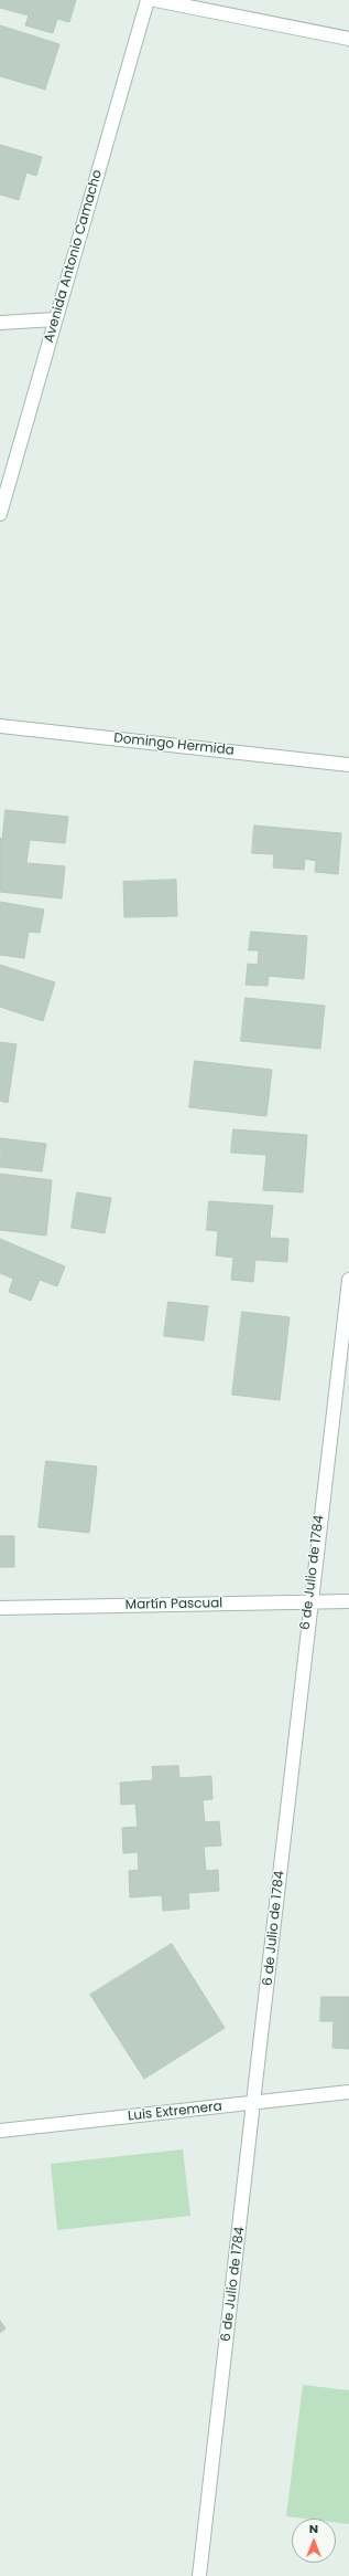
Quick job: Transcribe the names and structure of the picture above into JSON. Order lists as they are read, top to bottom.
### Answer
{
  "streets": {
    "street": [
      "Avenida Antonio Camacho",
      "Domingo Hermida",
      "6 de Julio de 1784",
      "Martín Pascual",
      "Luis Extremera"
    ]
  },
  "crossings": [
    ["6 de Julio de 1784", "Martín Pascual"],
    ["6 de Julio de 1784", "Luis Extremera"]
  ],
  "north": "top"
}
